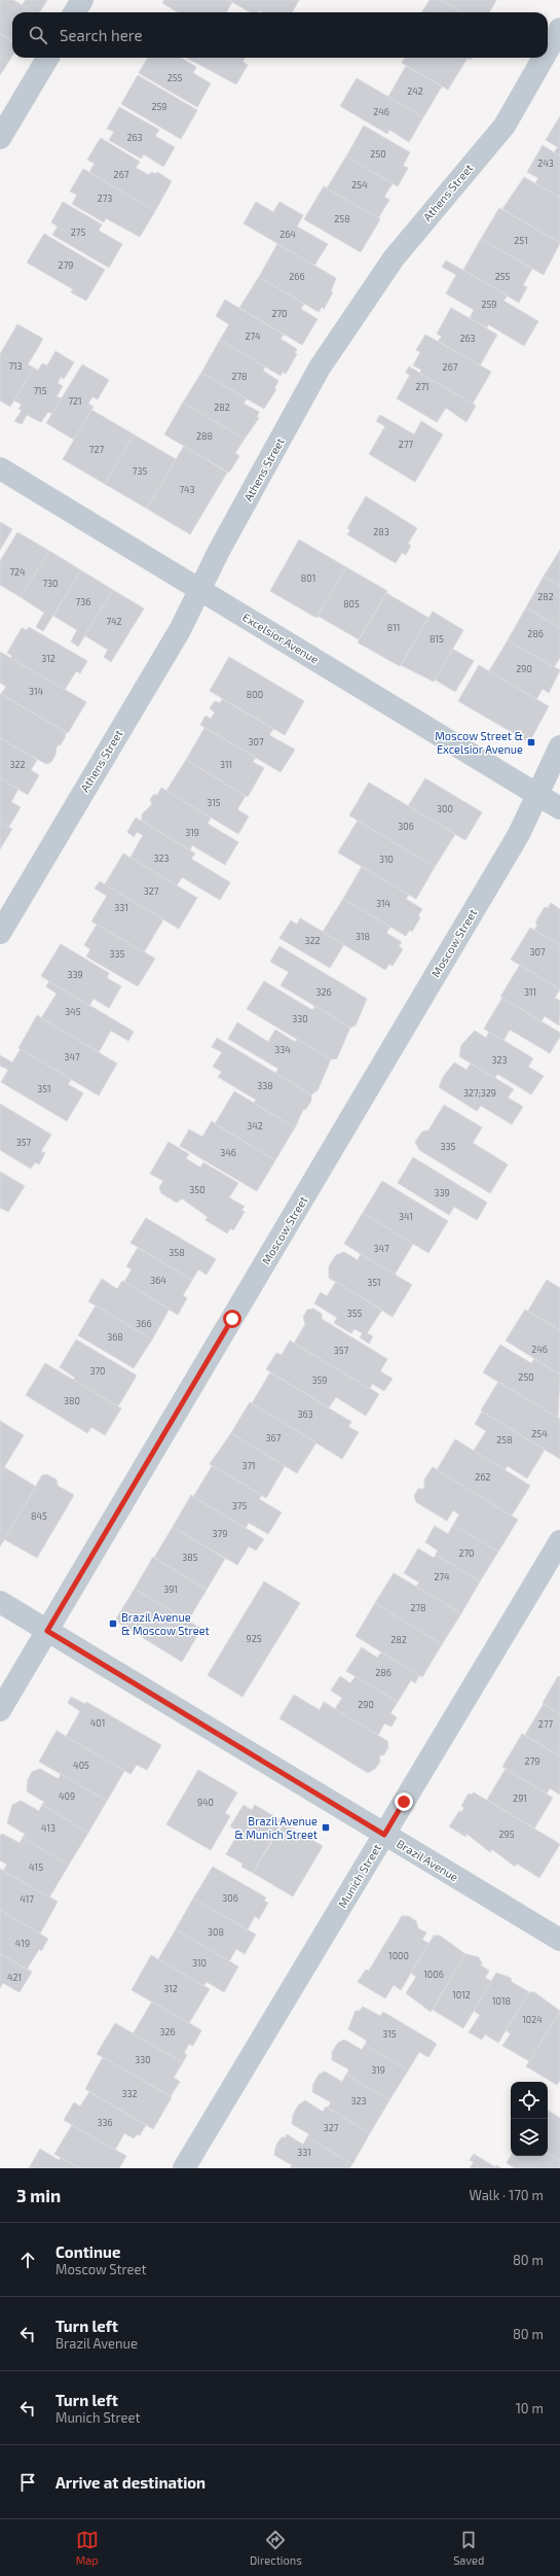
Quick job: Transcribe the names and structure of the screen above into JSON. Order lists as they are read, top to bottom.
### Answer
{
  "streets": {
    "street": [
      "Athens Street",
      "Excelsior Avenue",
      "Moscow Street",
      "Brazil Avenue",
      "Munich Street"
    ]
  },
  "crossings": [
    ["Athens Street", "Excelsior Avenue"],
    ["Excelsior Avenue", "Moscow Street"],
    ["Moscow Street", "Brazil Avenue"],
    ["Brazil Avenue", "Munich Street"]
  ],
  "places": {
    "transit": ["Moscow Street & Excelsior Avenue", "Brazil Avenue & Moscow Street", "Brazil Avenue & Munich Street"]
  },
  "house_numbers": [
    "255",
    "242",
    "259",
    "246",
    "263",
    "250",
    "243",
    "267",
    "254",
    "273",
    "258",
    "275",
    "264",
    "251",
    "279",
    "266",
    "255",
    "259",
    "270",
    "274",
    "263",
    "713",
    "267",
    "278",
    "271",
    "715",
    "721",
    "282",
    "288",
    "277",
    "727",
    "735",
    "743",
    "283",
    "724",
    "801",
    "730",
    "282",
    "736",
    "805",
    "742",
    "811",
    "286",
    "815",
    "312",
    "290",
    "314",
    "800",
    "307",
    "322",
    "311",
    "315",
    "300",
    "306",
    "319",
    "323",
    "310",
    "327",
    "314",
    "331",
    "318",
    "322",
    "307",
    "335",
    "339",
    "326",
    "311",
    "345",
    "330",
    "334",
    "347",
    "323",
    "338",
    "351",
    "327;329",
    "342",
    "357",
    "335",
    "346",
    "350",
    "339",
    "341",
    "347",
    "358",
    "364",
    "351",
    "355",
    "366",
    "368",
    "246",
    "357",
    "370",
    "250",
    "359",
    "380",
    "363",
    "254",
    "367",
    "258",
    "371",
    "262",
    "375",
    "845",
    "379",
    "270",
    "385",
    "274",
    "391",
    "278",
    "925",
    "282",
    "286",
    "290",
    "401",
    "277",
    "279",
    "405",
    "409",
    "291",
    "940",
    "413",
    "295",
    "415",
    "306",
    "417",
    "308",
    "419",
    "1000",
    "310",
    "1006",
    "421",
    "312",
    "1012",
    "1018",
    "1024",
    "326",
    "315",
    "330",
    "319",
    "332",
    "323",
    "336",
    "327",
    "331"
  ],
  "page": {
    "search": "Search here",
    "heading": ["3 min", "Walk · 170 m"],
    "list": [
      ["Continue", "Moscow Street", "80 m"],
      ["Turn left", "Brazil Avenue", "80 m"],
      ["Turn left", "Munich Street", "10 m"],
      "Arrive at destination"
    ],
    "nav": ["Map", "Directions", "Saved"]
  }
}
